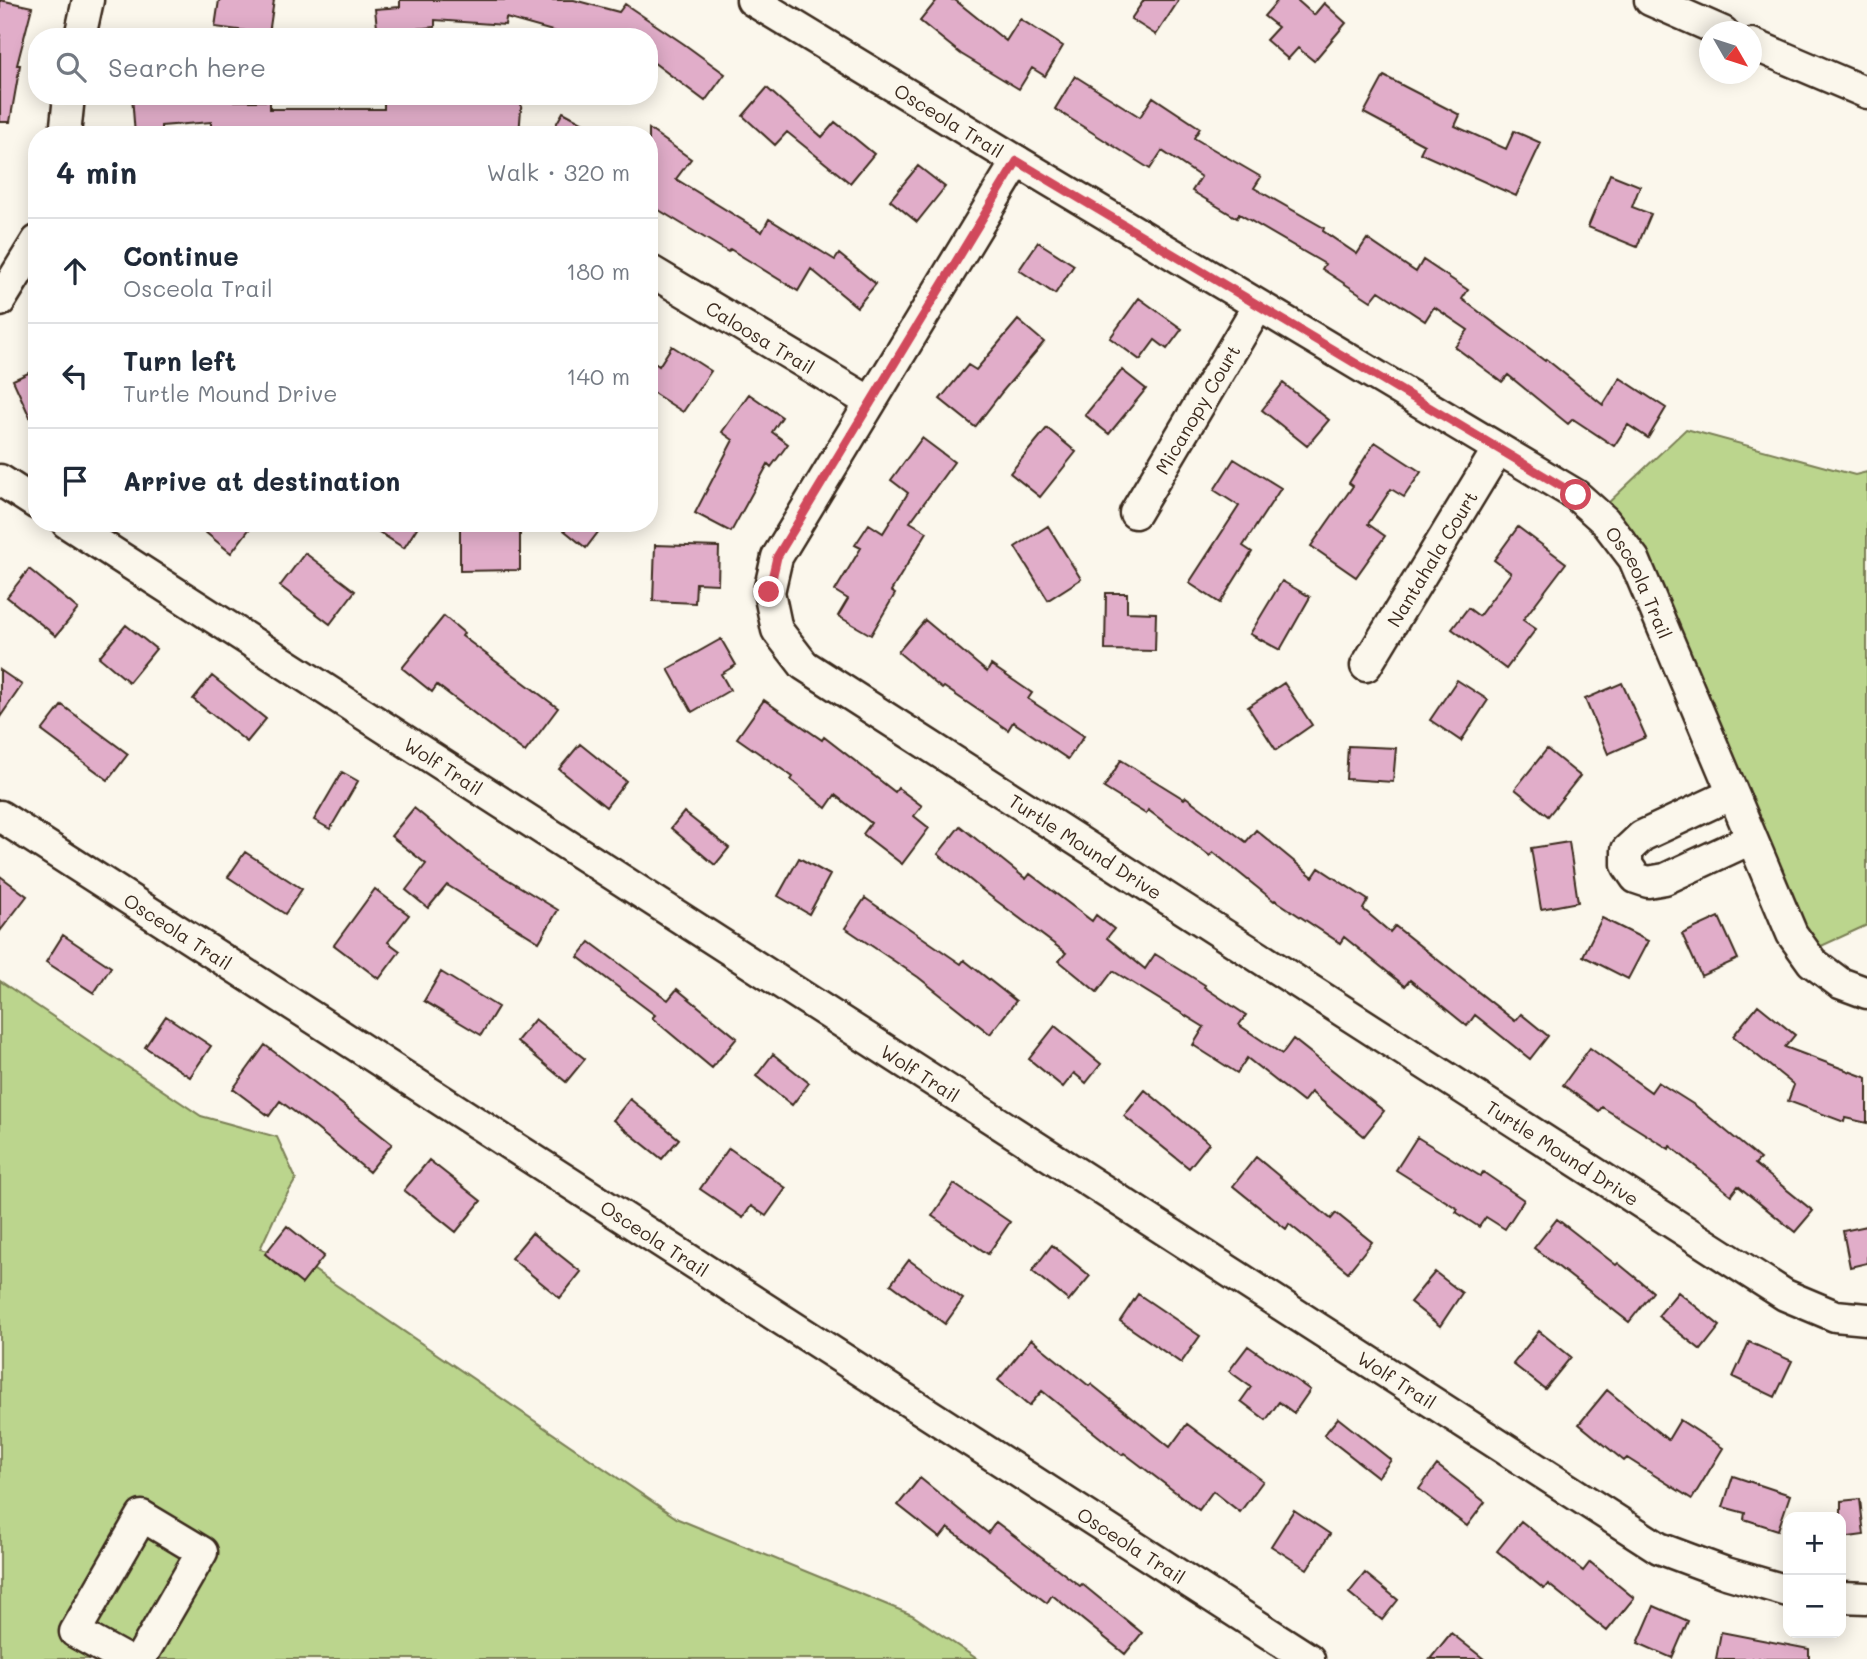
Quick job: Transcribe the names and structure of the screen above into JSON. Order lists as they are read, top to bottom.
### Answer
{
  "streets": {
    "street": [
      "Osceola Trail",
      "Caloosa Trail",
      "Micanopy Court",
      "Nantahala Court",
      "Wolf Trail",
      "Turtle Mound Drive"
    ]
  },
  "crossings": [
    ["Osceola Trail", "Micanopy Court"],
    ["Osceola Trail", "Nantahala Court"],
    ["Osceola Trail", "Turtle Mound Drive"],
    ["Caloosa Trail", "Turtle Mound Drive"]
  ],
  "north": "bottom right",
  "page": {
    "search": "Search here",
    "heading": ["4 min", "Walk · 320 m"],
    "list": [
      ["Continue", "Osceola Trail", "180 m"],
      ["Turn left", "Turtle Mound Drive", "140 m"],
      "Arrive at destination"
    ],
    "map_buttons": ["+", "−"]
  }
}
